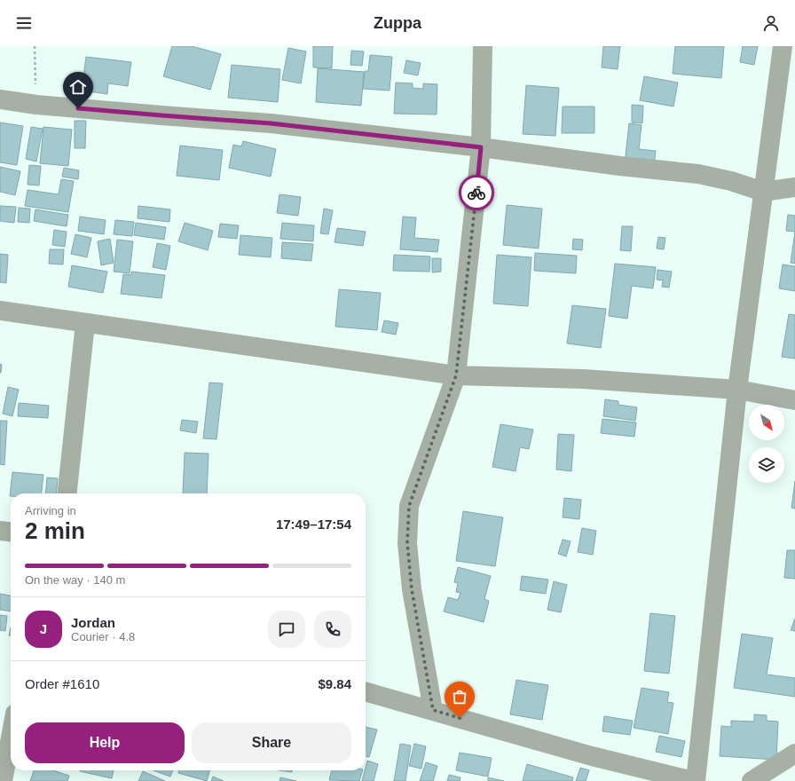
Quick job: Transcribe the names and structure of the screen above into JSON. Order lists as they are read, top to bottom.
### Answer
{
  "north": "bottom right",
  "page": {
    "header": "Zuppa",
    "heading": ["2 min", "Arriving in", "17:49–17:54"],
    "panel": [
      "Jordan",
      "Courier · 4.8",
      "Order #1610",
      "$9.84"
    ],
    "bar": "On the way · 140 m",
    "round": "J",
    "buttons": ["Help", "Share"]
  }
}
